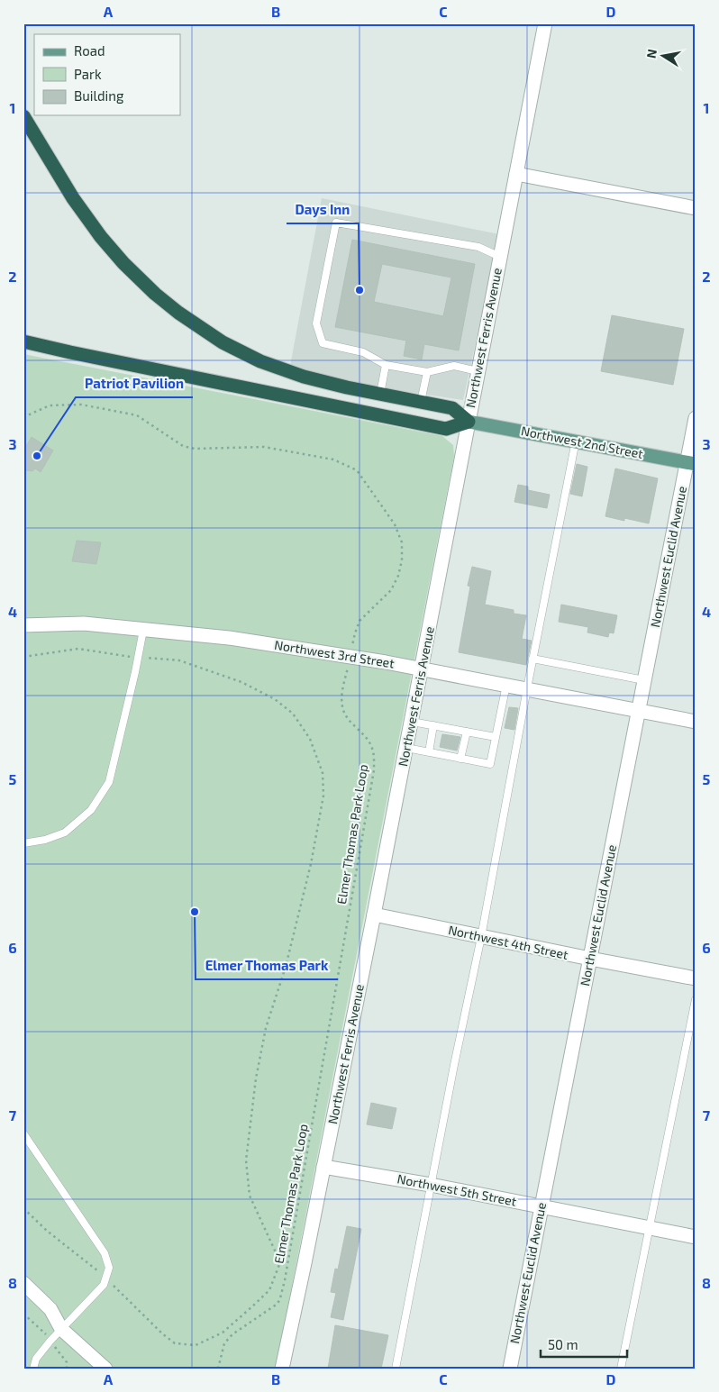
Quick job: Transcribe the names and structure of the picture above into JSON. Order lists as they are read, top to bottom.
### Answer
{
  "streets": {
    "main road": ["Northwest 2nd Street"],
    "street": [
      "Northwest Ferris Avenue",
      "Northwest Euclid Avenue",
      "Northwest 3rd Street",
      "Northwest 4th Street",
      "Northwest 5th Street"
    ],
    "path": ["Elmer Thomas Park Loop"]
  },
  "crossings": [
    ["Northwest Ferris Avenue", "Northwest 2nd Street"],
    ["Northwest Ferris Avenue", "Northwest 3rd Street"],
    ["Northwest Ferris Avenue", "Northwest 4th Street"],
    ["Northwest Ferris Avenue", "Northwest 5th Street"],
    ["Northwest 2nd Street", "Northwest Euclid Avenue"],
    ["Northwest Euclid Avenue", "Northwest 3rd Street"],
    ["Northwest Euclid Avenue", "Northwest 4th Street"],
    ["Northwest Euclid Avenue", "Northwest 5th Street"],
    ["Northwest 3rd Street", "Elmer Thomas Park Loop"]
  ],
  "places": ["Days Inn", "Patriot Pavilion", "Elmer Thomas Park"],
  "legend": ["Road", "Park", "Building"],
  "scale_bar": "50 m",
  "north": "left",
  "grid": {
    "columns": [
      "A",
      "B",
      "C",
      "D"
    ],
    "rows": [
      "1",
      "2",
      "3",
      "4",
      "5",
      "6",
      "7",
      "8"
    ]
  }
}
